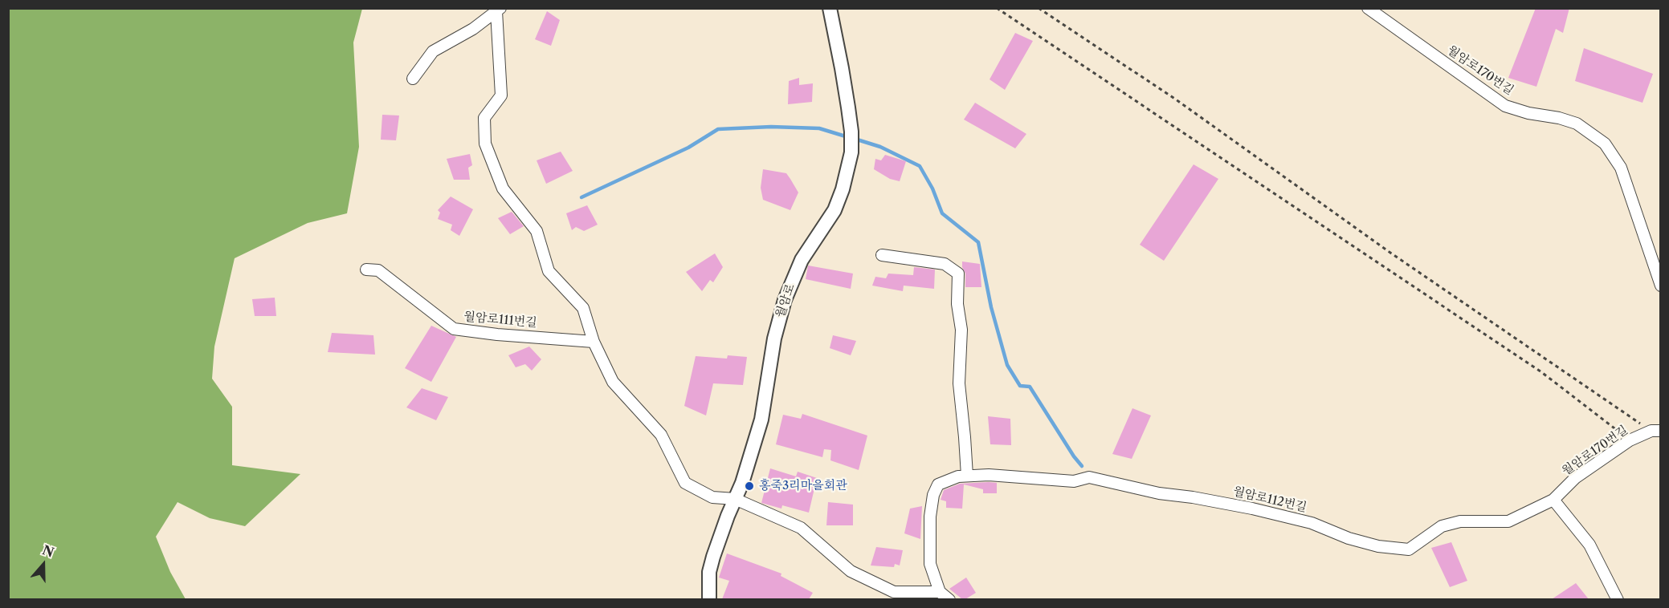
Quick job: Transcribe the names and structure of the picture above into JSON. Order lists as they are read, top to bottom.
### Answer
{
  "streets": {
    "street": [
      "월암로170번길",
      "월암로",
      "월암로111번길",
      "월암로112번길"
    ]
  },
  "crossings": [
    ["월암로170번길", "월암로112번길"]
  ],
  "places": ["홍죽3리마을회관"],
  "north": "top"
}
